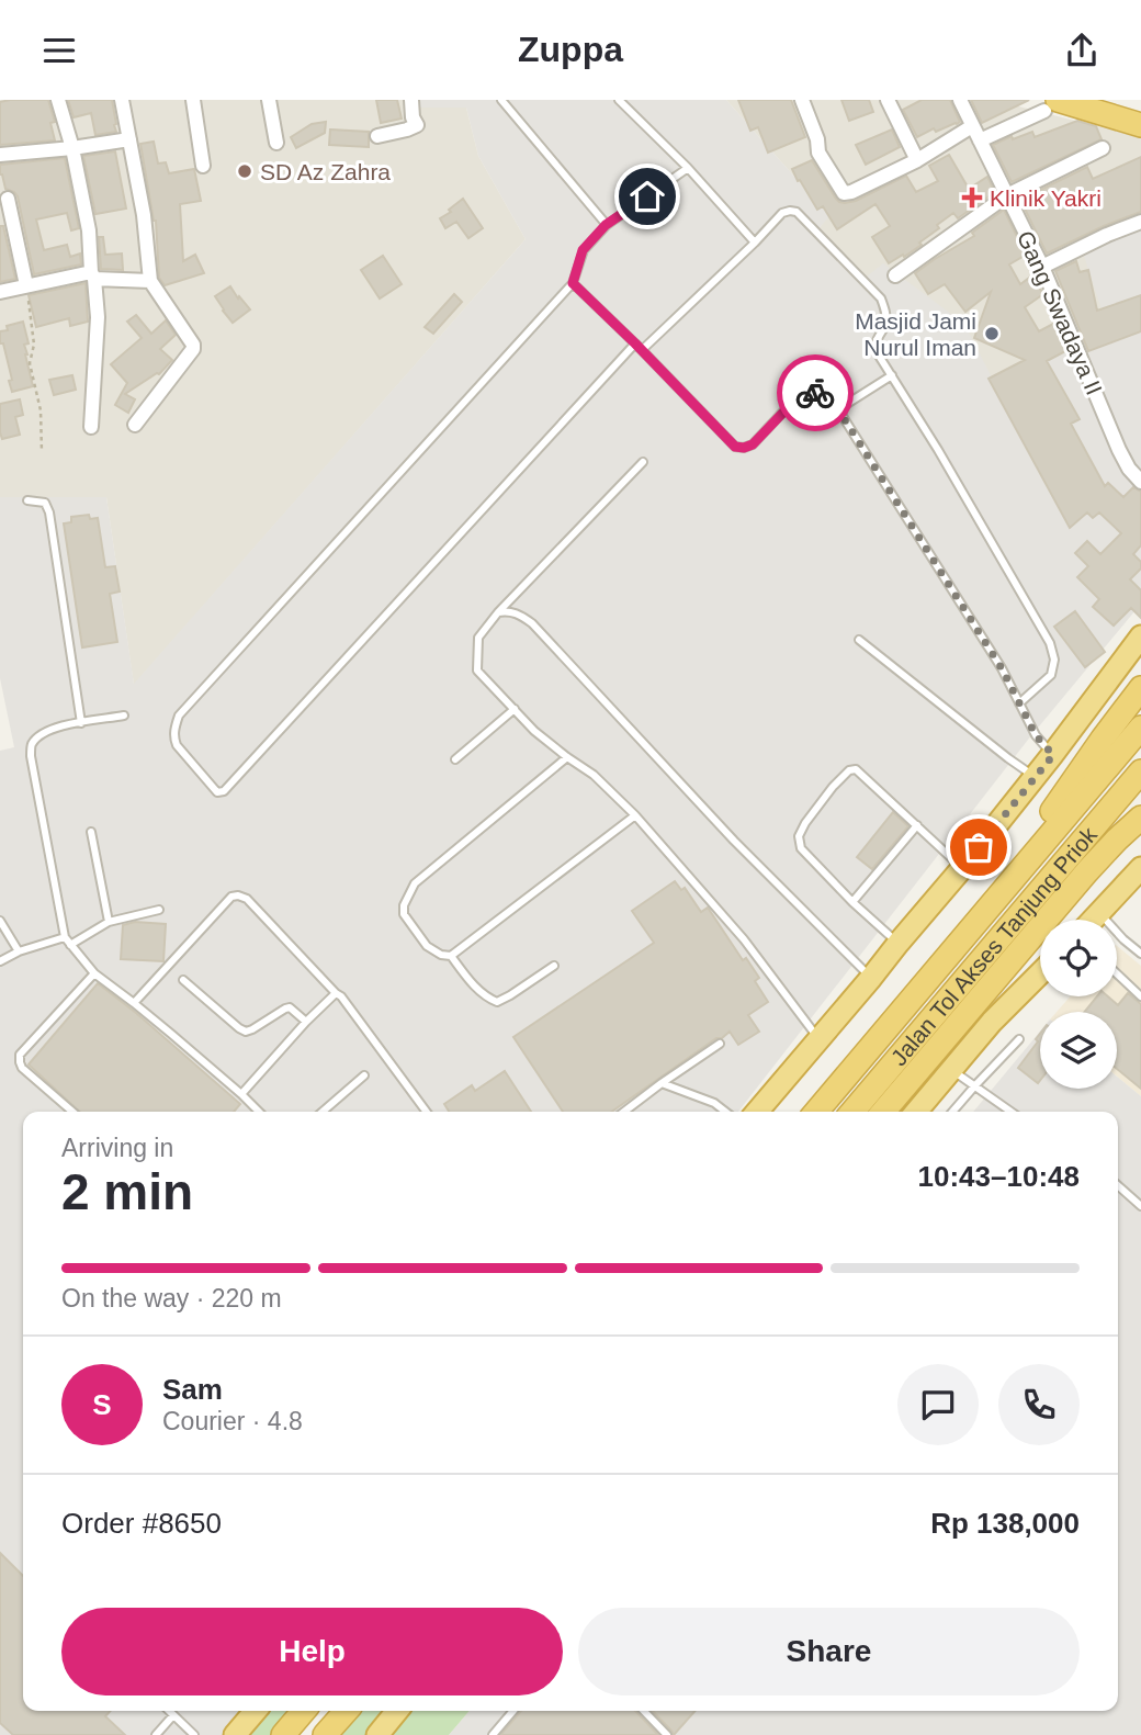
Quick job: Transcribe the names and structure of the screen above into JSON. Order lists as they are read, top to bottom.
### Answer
{
  "streets": {
    "highway": ["Jalan Tol Akses Tanjung Priok"],
    "street": ["Gang Swadaya II"]
  },
  "places": {
    "other": ["SD Az Zahra", "Masjid Jami Nurul Iman"],
    "health": ["Klinik Yakri"]
  },
  "page": {
    "header": "Zuppa",
    "heading": ["2 min", "Arriving in", "10:43–10:48"],
    "panel": [
      "Sam",
      "Courier · 4.8",
      "Order #8650",
      "Rp 138,000"
    ],
    "bar": "On the way · 220 m",
    "round": "S",
    "buttons": ["Help", "Share"]
  }
}
